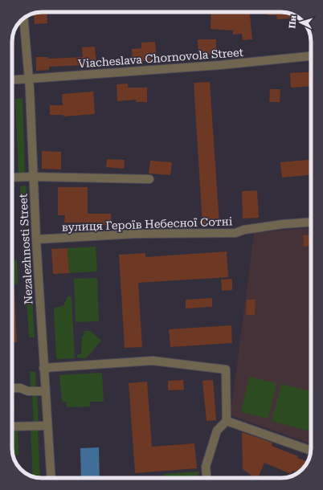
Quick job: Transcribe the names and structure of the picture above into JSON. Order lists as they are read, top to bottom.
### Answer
{
  "streets": {
    "street": ["Viacheslava Chornovola Street", "вулиця Героїв Небесної Сотні", "Nezalezhnosti Street"]
  },
  "crossings": [
    ["Viacheslava Chornovola Street", "Nezalezhnosti Street"],
    ["вулиця Героїв Небесної Сотні", "Nezalezhnosti Street"]
  ],
  "north": "left"
}
